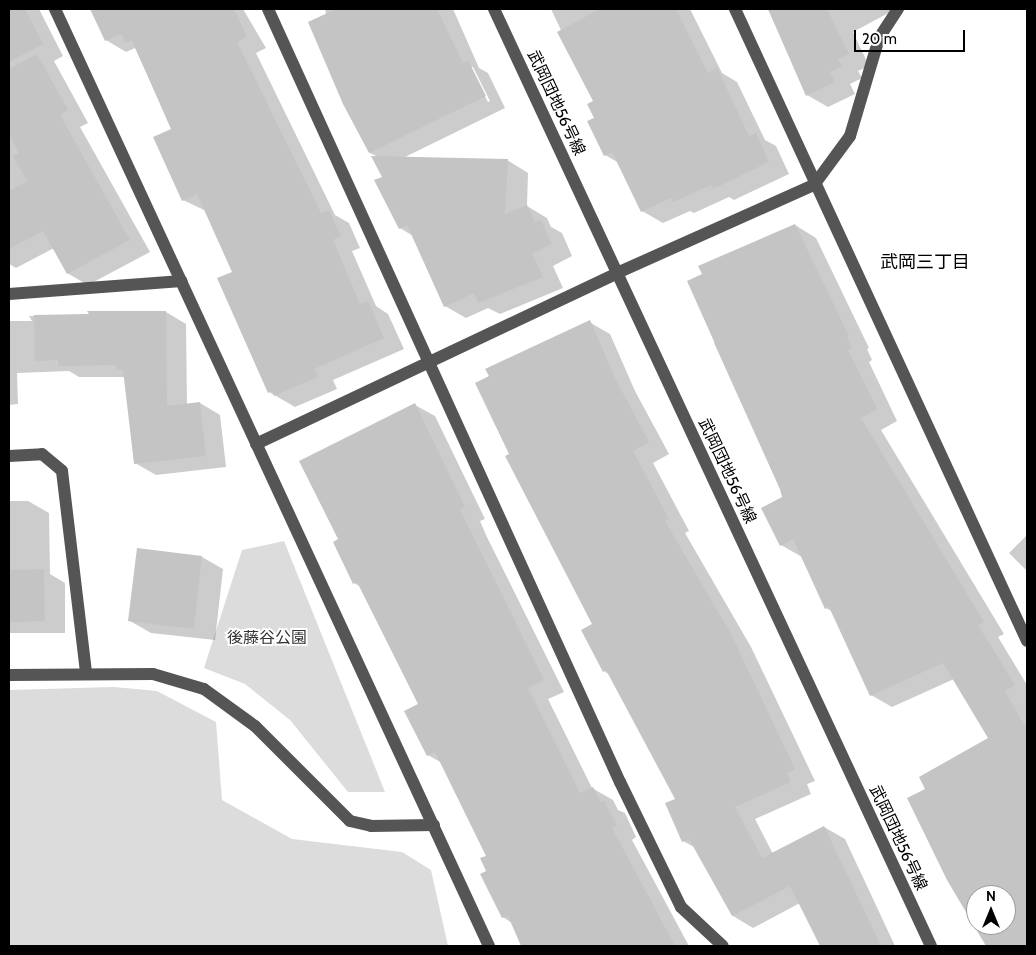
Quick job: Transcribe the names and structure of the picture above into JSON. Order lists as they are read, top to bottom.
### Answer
{
  "streets": {
    "street": ["武岡団地56号線"]
  },
  "districts": ["武岡三丁目"],
  "parks": ["後藤谷公園"],
  "scale_bar": "20 m",
  "north": "top"
}
